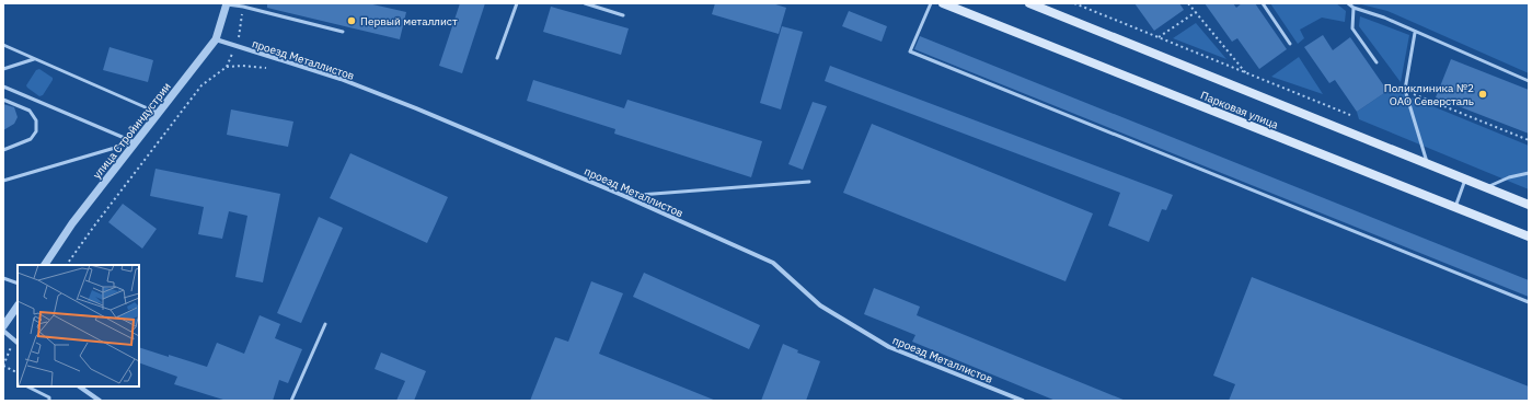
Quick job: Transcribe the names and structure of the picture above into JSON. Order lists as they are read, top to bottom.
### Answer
{
  "streets": {
    "main road": ["Парковая улица"],
    "street": ["проезд Металлистов", "улица Стройиндустрии"]
  },
  "crossings": [
    ["проезд Металлистов", "улица Стройиндустрии"]
  ],
  "places": ["Первый металлист", "Поликлиника №2 ОАО Северсталь"]
}
